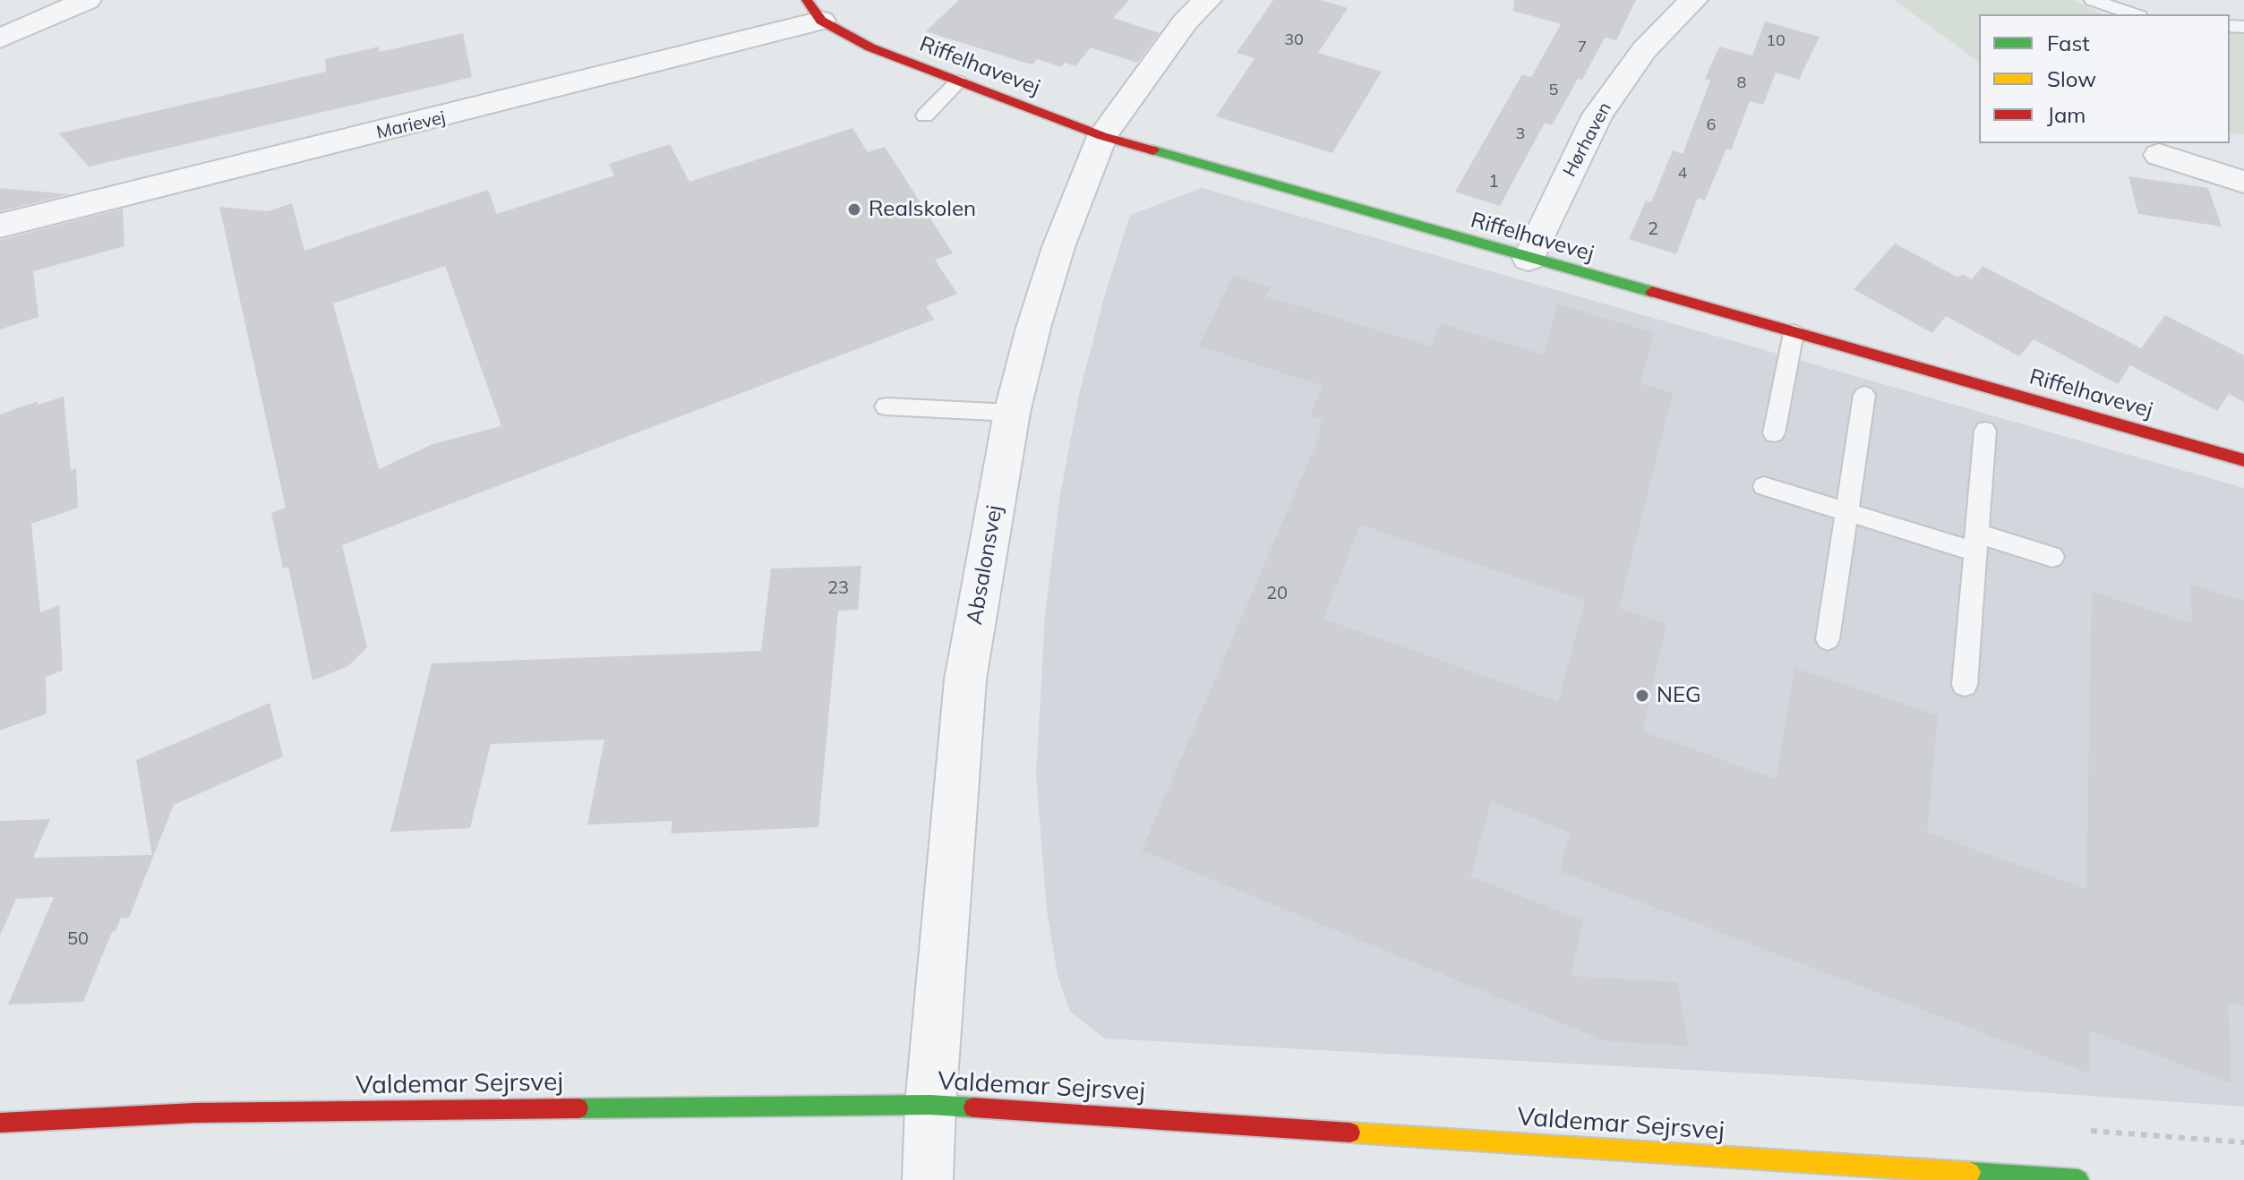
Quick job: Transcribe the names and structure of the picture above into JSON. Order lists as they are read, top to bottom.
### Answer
{
  "streets": {
    "street": [
      "Riffelhavevej",
      "Marievej",
      "Hørhaven",
      "Absalonsvej",
      "Valdemar Sejrsvej"
    ]
  },
  "crossings": [
    ["Riffelhavevej", "Marievej"],
    ["Riffelhavevej", "Hørhaven"],
    ["Riffelhavevej", "Absalonsvej"],
    ["Absalonsvej", "Valdemar Sejrsvej"]
  ],
  "places": ["Realskolen", "NEG"],
  "house_numbers": [
    "30",
    "10",
    "7",
    "8",
    "5",
    "6",
    "3",
    "4",
    "1",
    "2",
    "23",
    "20",
    "50"
  ],
  "legend": ["Fast", "Slow", "Jam"]
}
